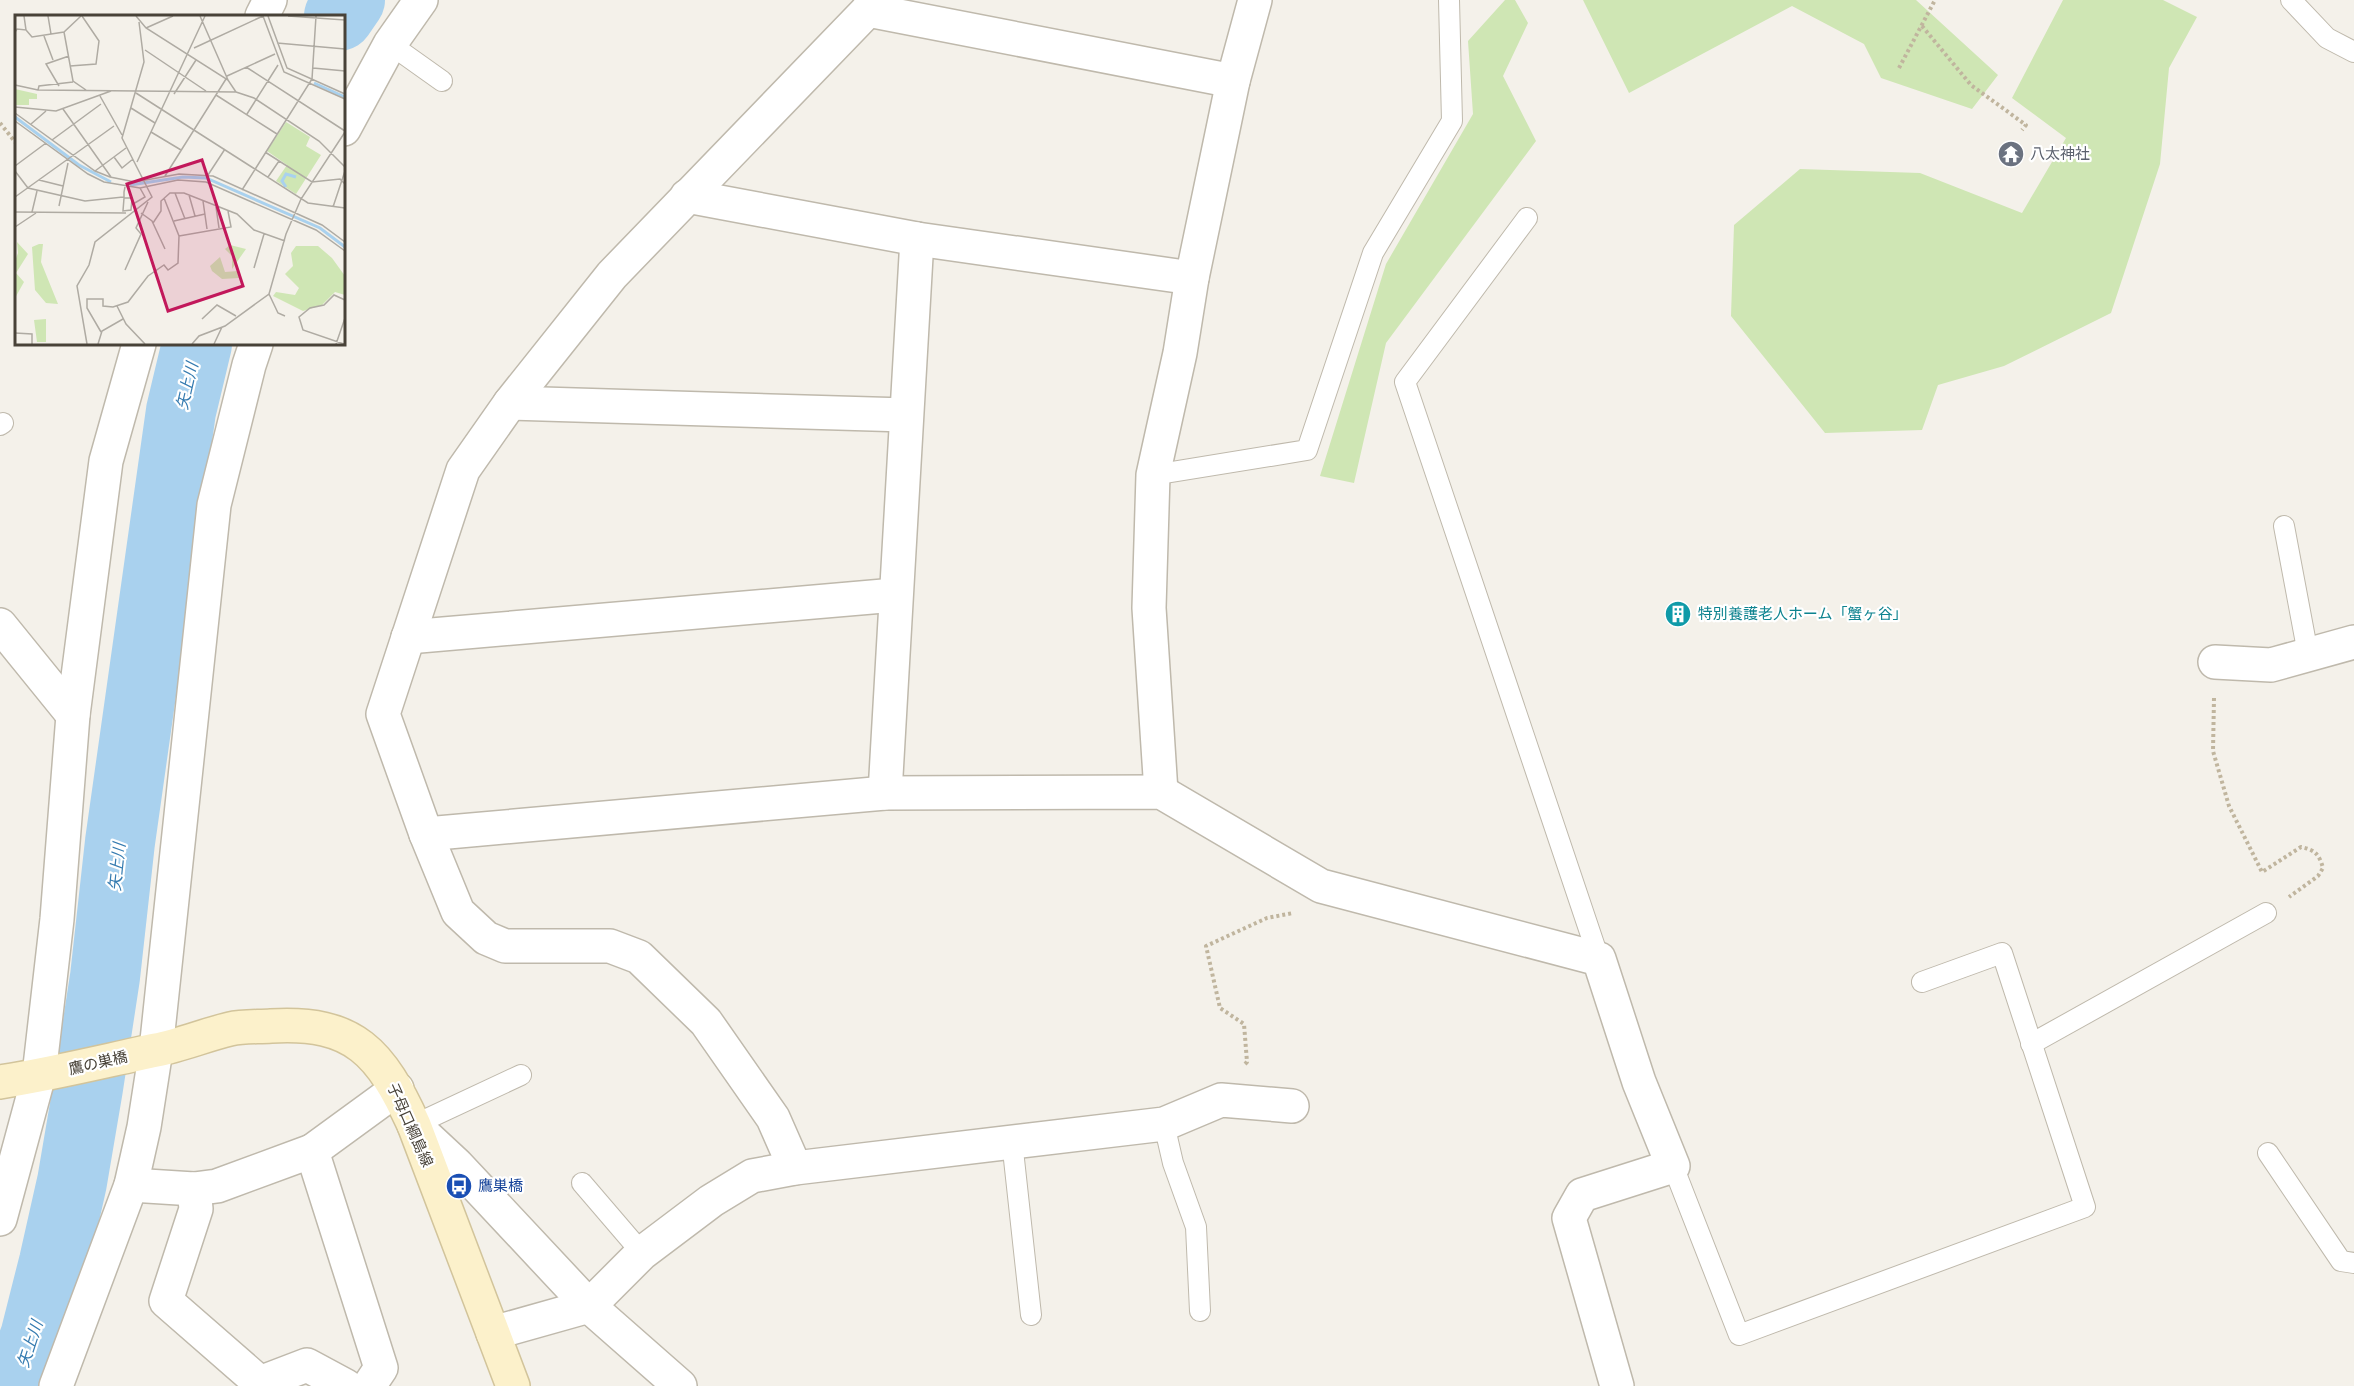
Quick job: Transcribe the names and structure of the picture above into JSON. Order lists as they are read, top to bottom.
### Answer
{
  "streets": {
    "main road": ["鷹の巣橋", "子母口綱島線"]
  },
  "crossings": [
    ["鷹の巣橋", "子母口綱島線"]
  ],
  "water": ["矢上川"],
  "places": {
    "temple": ["八太神社"],
    "building": ["特別養護老人ホーム「蟹ヶ谷」"],
    "bus stop": ["鷹巣橋"]
  }
}
